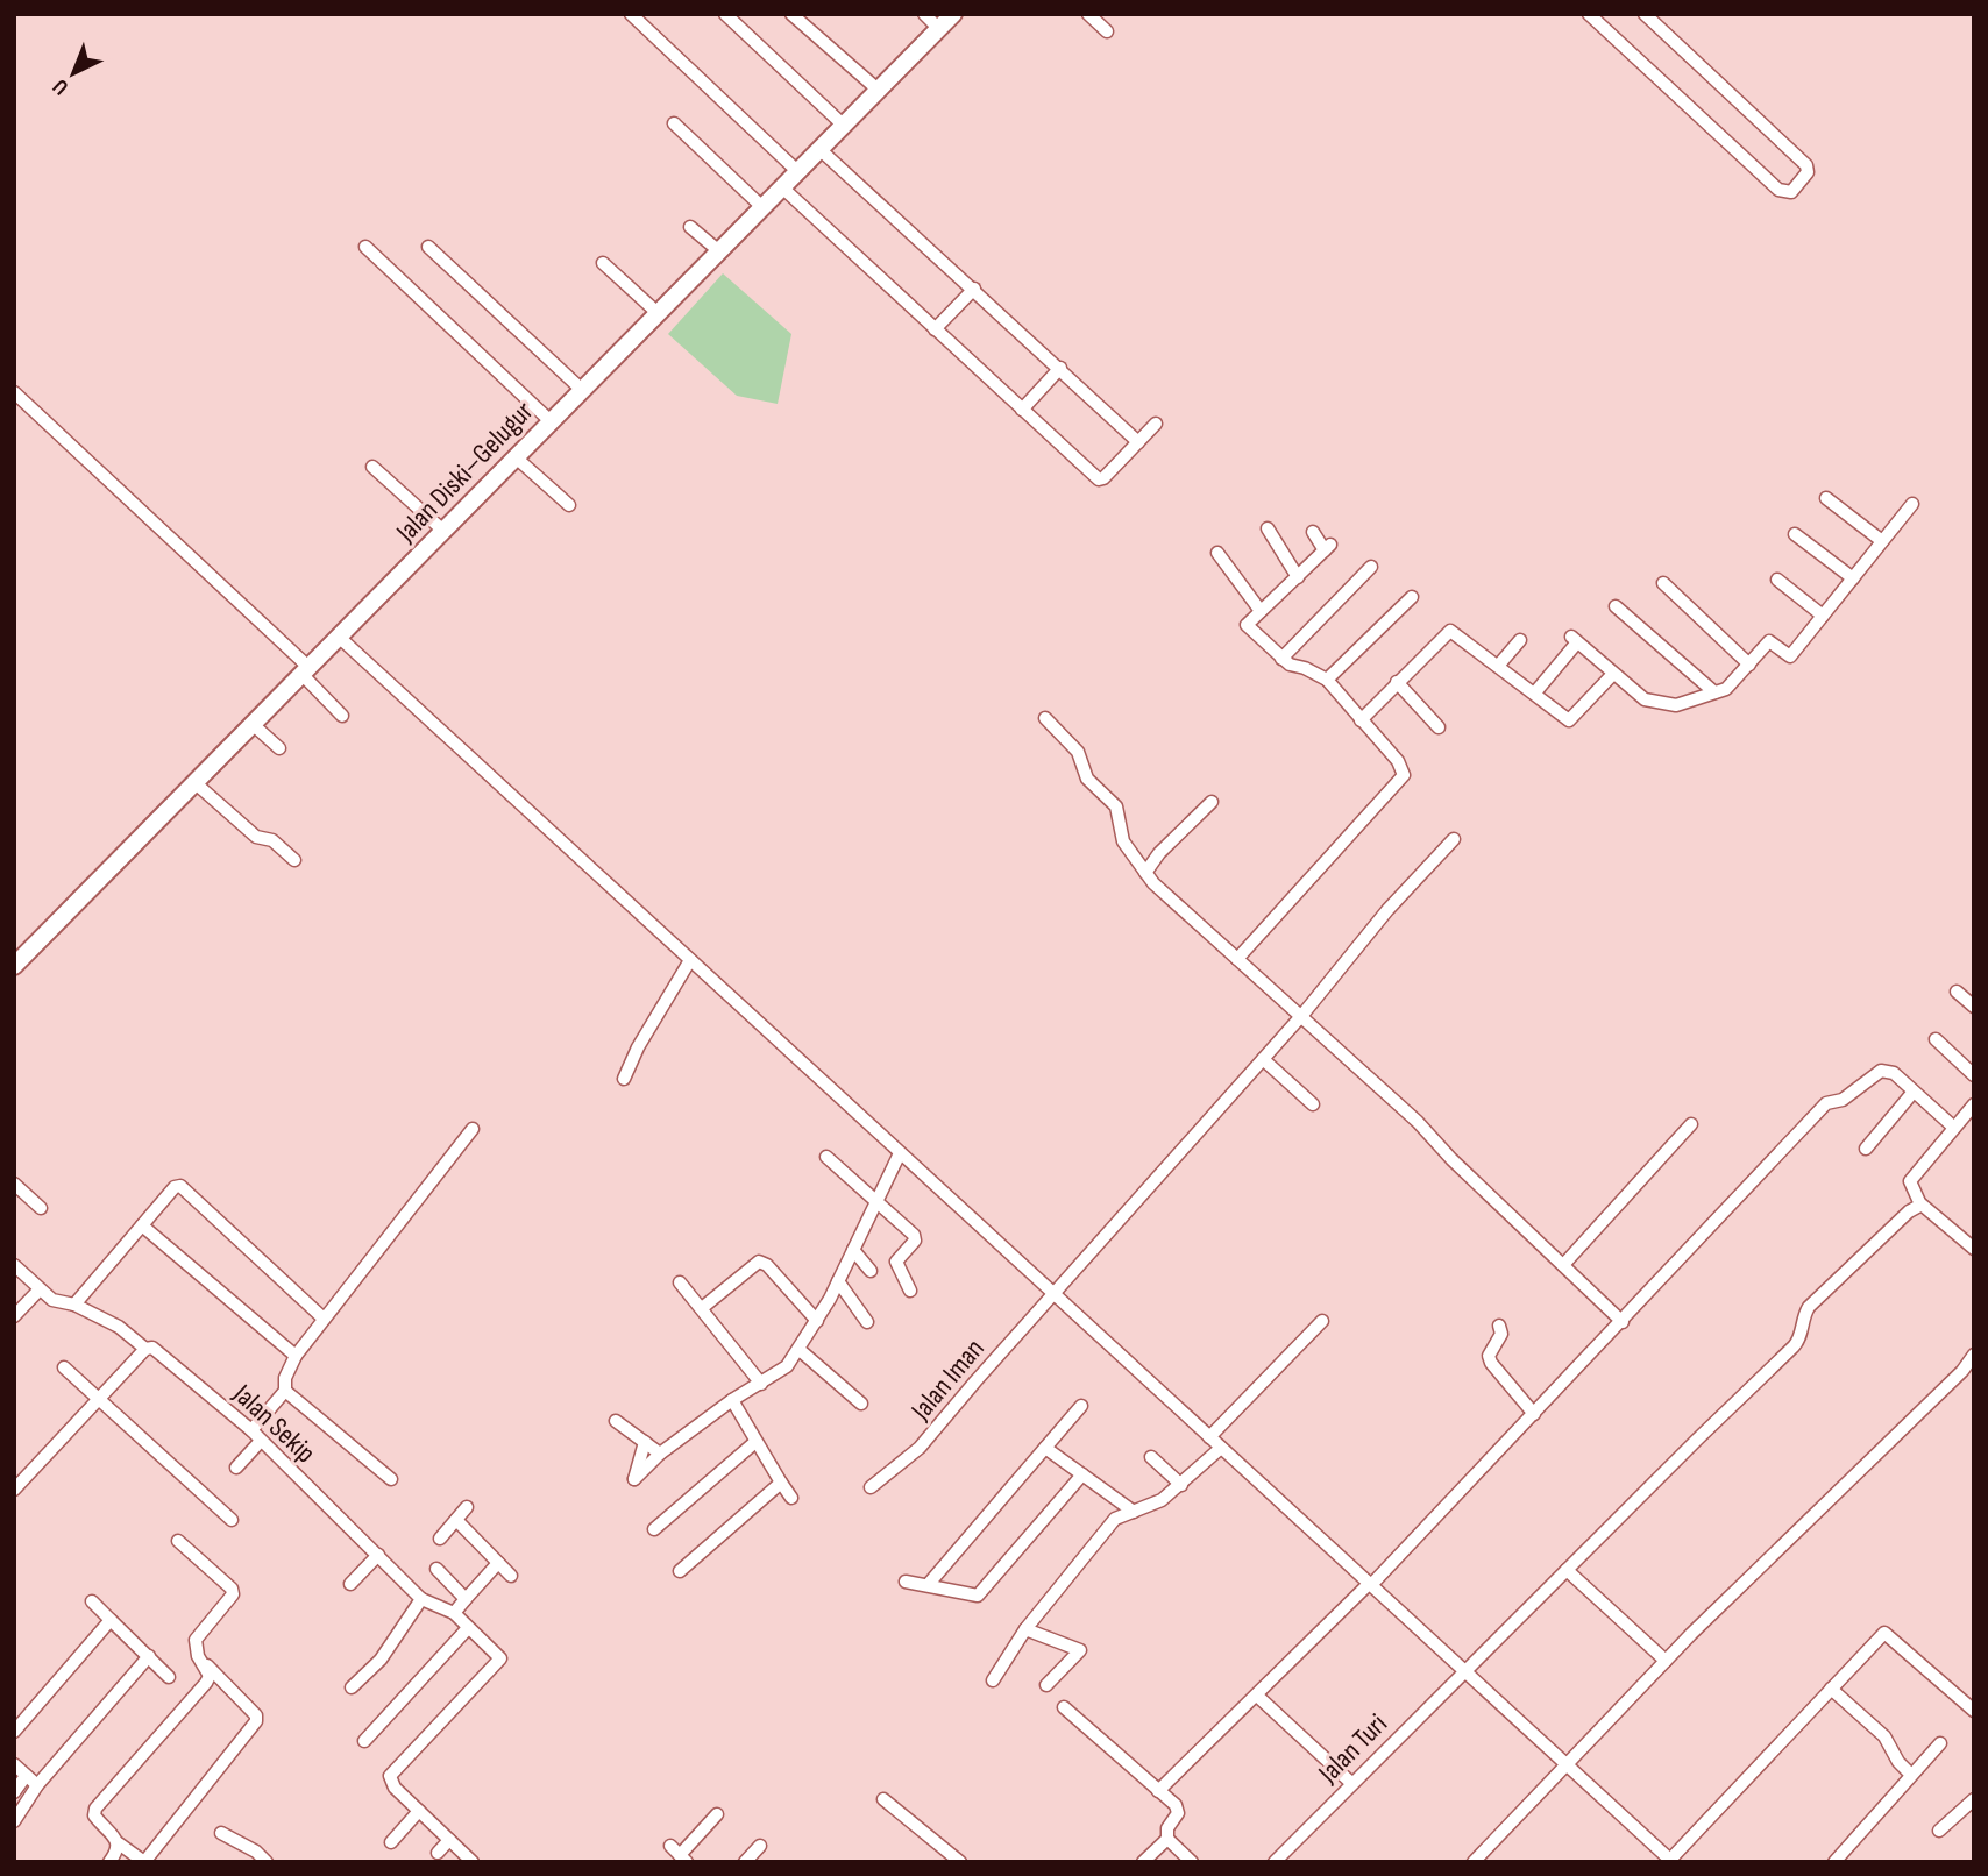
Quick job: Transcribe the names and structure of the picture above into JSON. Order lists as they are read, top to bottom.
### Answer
{
  "streets": {
    "main road": ["Jalan Diski–Gelugur"],
    "street": ["Jalan Iman", "Jalan Sekip", "Jalan Turi"]
  },
  "north": "bottom left"
}
